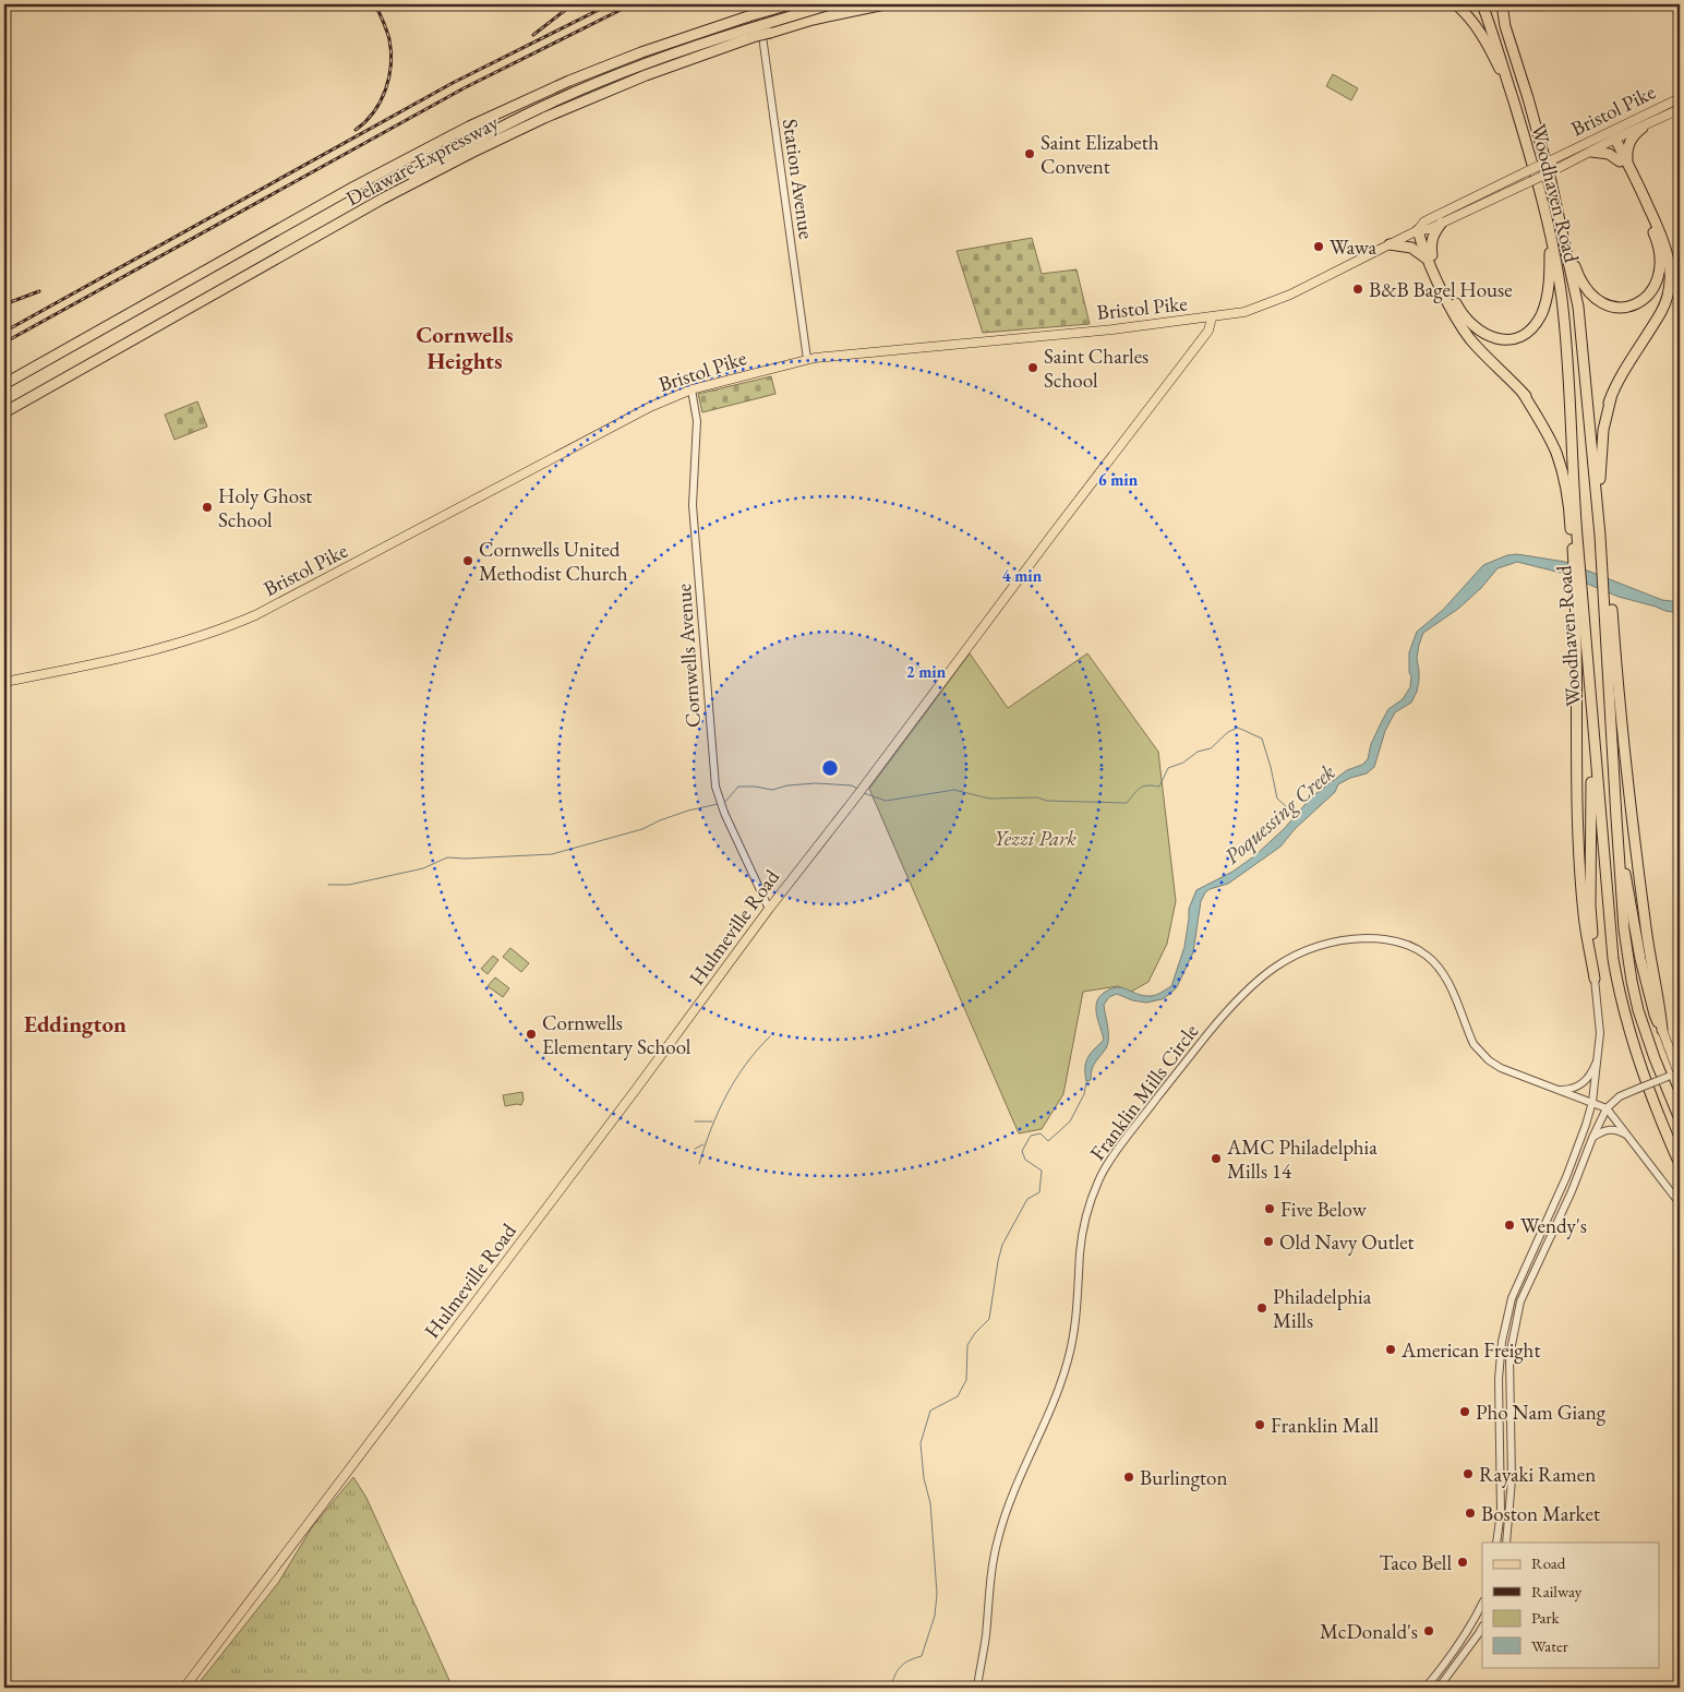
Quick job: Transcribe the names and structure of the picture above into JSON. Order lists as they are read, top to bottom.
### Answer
{
  "streets": {
    "highway": ["Delaware Expressway", "Woodhaven Road"],
    "main road": ["Bristol Pike", "Hulmeville Road"],
    "street": ["Station Avenue", "Cornwells Avenue", "Franklin Mills Circle"]
  },
  "crossings": [
    ["Bristol Pike", "Station Avenue"],
    ["Bristol Pike", "Cornwells Avenue"],
    ["Bristol Pike", "Hulmeville Road"],
    ["Cornwells Avenue", "Hulmeville Road"]
  ],
  "districts": ["Cornwells Heights", "Eddington"],
  "water": ["Poquessing Creek"],
  "parks": ["Yezzi Park"],
  "places": [
    "Saint Elizabeth Convent",
    "Wawa",
    "B&B Bagel House",
    "Saint Charles School",
    "Holy Ghost School",
    "Cornwells United Methodist Church",
    "Cornwells Elementary School",
    "AMC Philadelphia Mills 14",
    "Five Below",
    "Wendy's",
    "Old Navy Outlet",
    "Philadelphia Mills",
    "American Freight",
    "Pho Nam Giang",
    "Franklin Mall",
    "Rayaki Ramen",
    "Burlington",
    "Boston Market",
    "Taco Bell",
    "McDonald's"
  ],
  "legend": [
    "Road",
    "Railway",
    "Park",
    "Water"
  ],
  "rings": ["6 min", "4 min", "2 min"]
}
